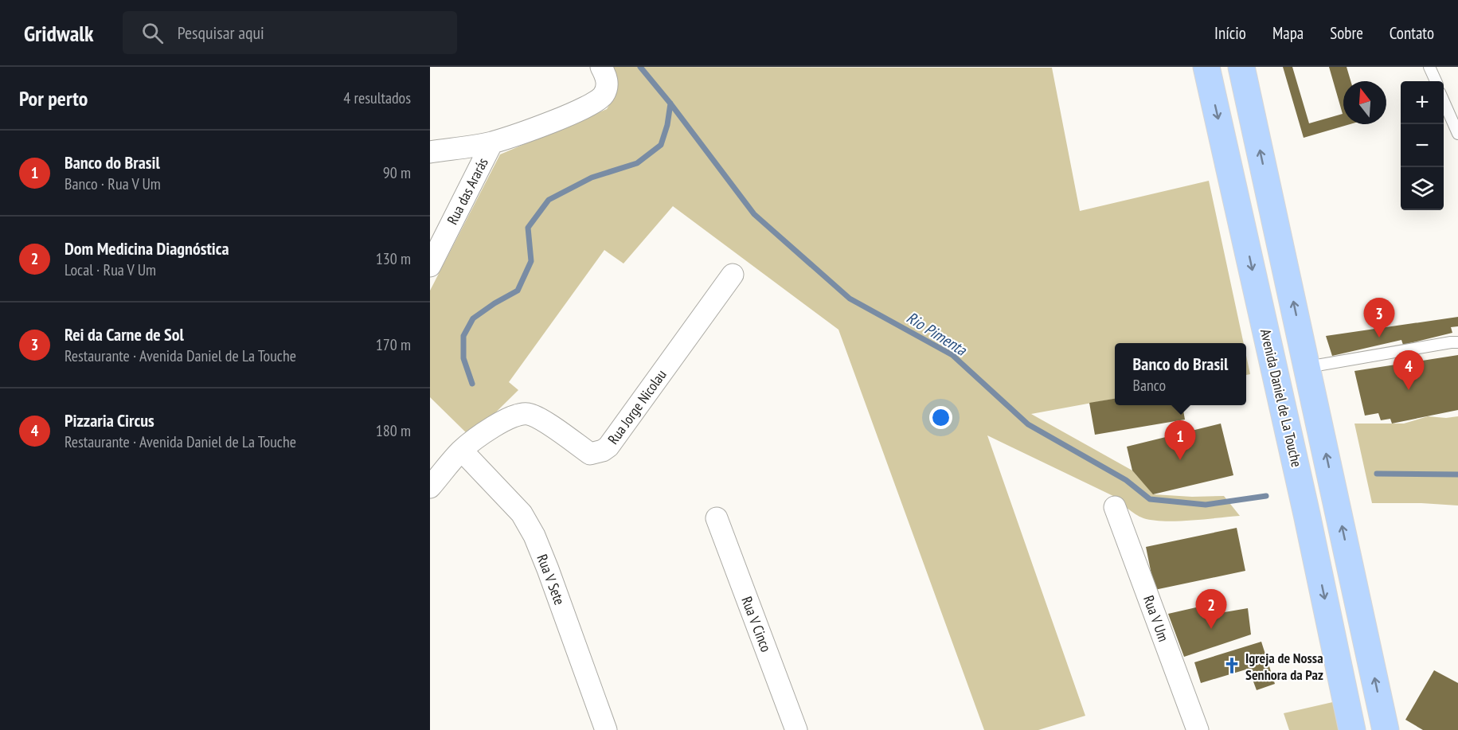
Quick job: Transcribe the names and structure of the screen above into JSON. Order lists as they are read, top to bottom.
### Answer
{
  "streets": {
    "main road": ["Avenida Daniel de La Touche"],
    "street": [
      "Rua das Ararás",
      "Rua Jorge Nicolau",
      "Rua V Sete",
      "Rua V Um",
      "Rua V Cinco"
    ]
  },
  "crossings": [
    ["Rua Jorge Nicolau", "Rua V Sete"]
  ],
  "water": ["Rio Pimenta"],
  "places": {
    "church": ["Igreja de Nossa Senhora da Paz"]
  },
  "north": "top",
  "page": {
    "header": "Gridwalk",
    "search": "Pesquisar aqui",
    "nav": [
      "Início",
      "Mapa",
      "Sobre",
      "Contato"
    ],
    "heading": ["Por perto", "4 resultados"],
    "map_buttons": ["+", "−"],
    "list": [
      {
        "mark": "1",
        "name": "Banco do Brasil",
        "note": "Banco · Rua V Um",
        "value": "90 m"
      },
      {
        "mark": "2",
        "name": "Dom Medicina Diagnóstica",
        "note": "Local · Rua V Um",
        "value": "130 m"
      },
      {
        "mark": "3",
        "name": "Rei da Carne de Sol",
        "note": "Restaurante · Avenida Daniel de La Touche",
        "value": "170 m"
      },
      {
        "mark": "4",
        "name": "Pizzaria Circus",
        "note": "Restaurante · Avenida Daniel de La Touche",
        "value": "180 m"
      }
    ],
    "pins": [
      "3",
      "4",
      "1",
      "2"
    ],
    "popup": ["Banco do Brasil", "Banco"]
  }
}
